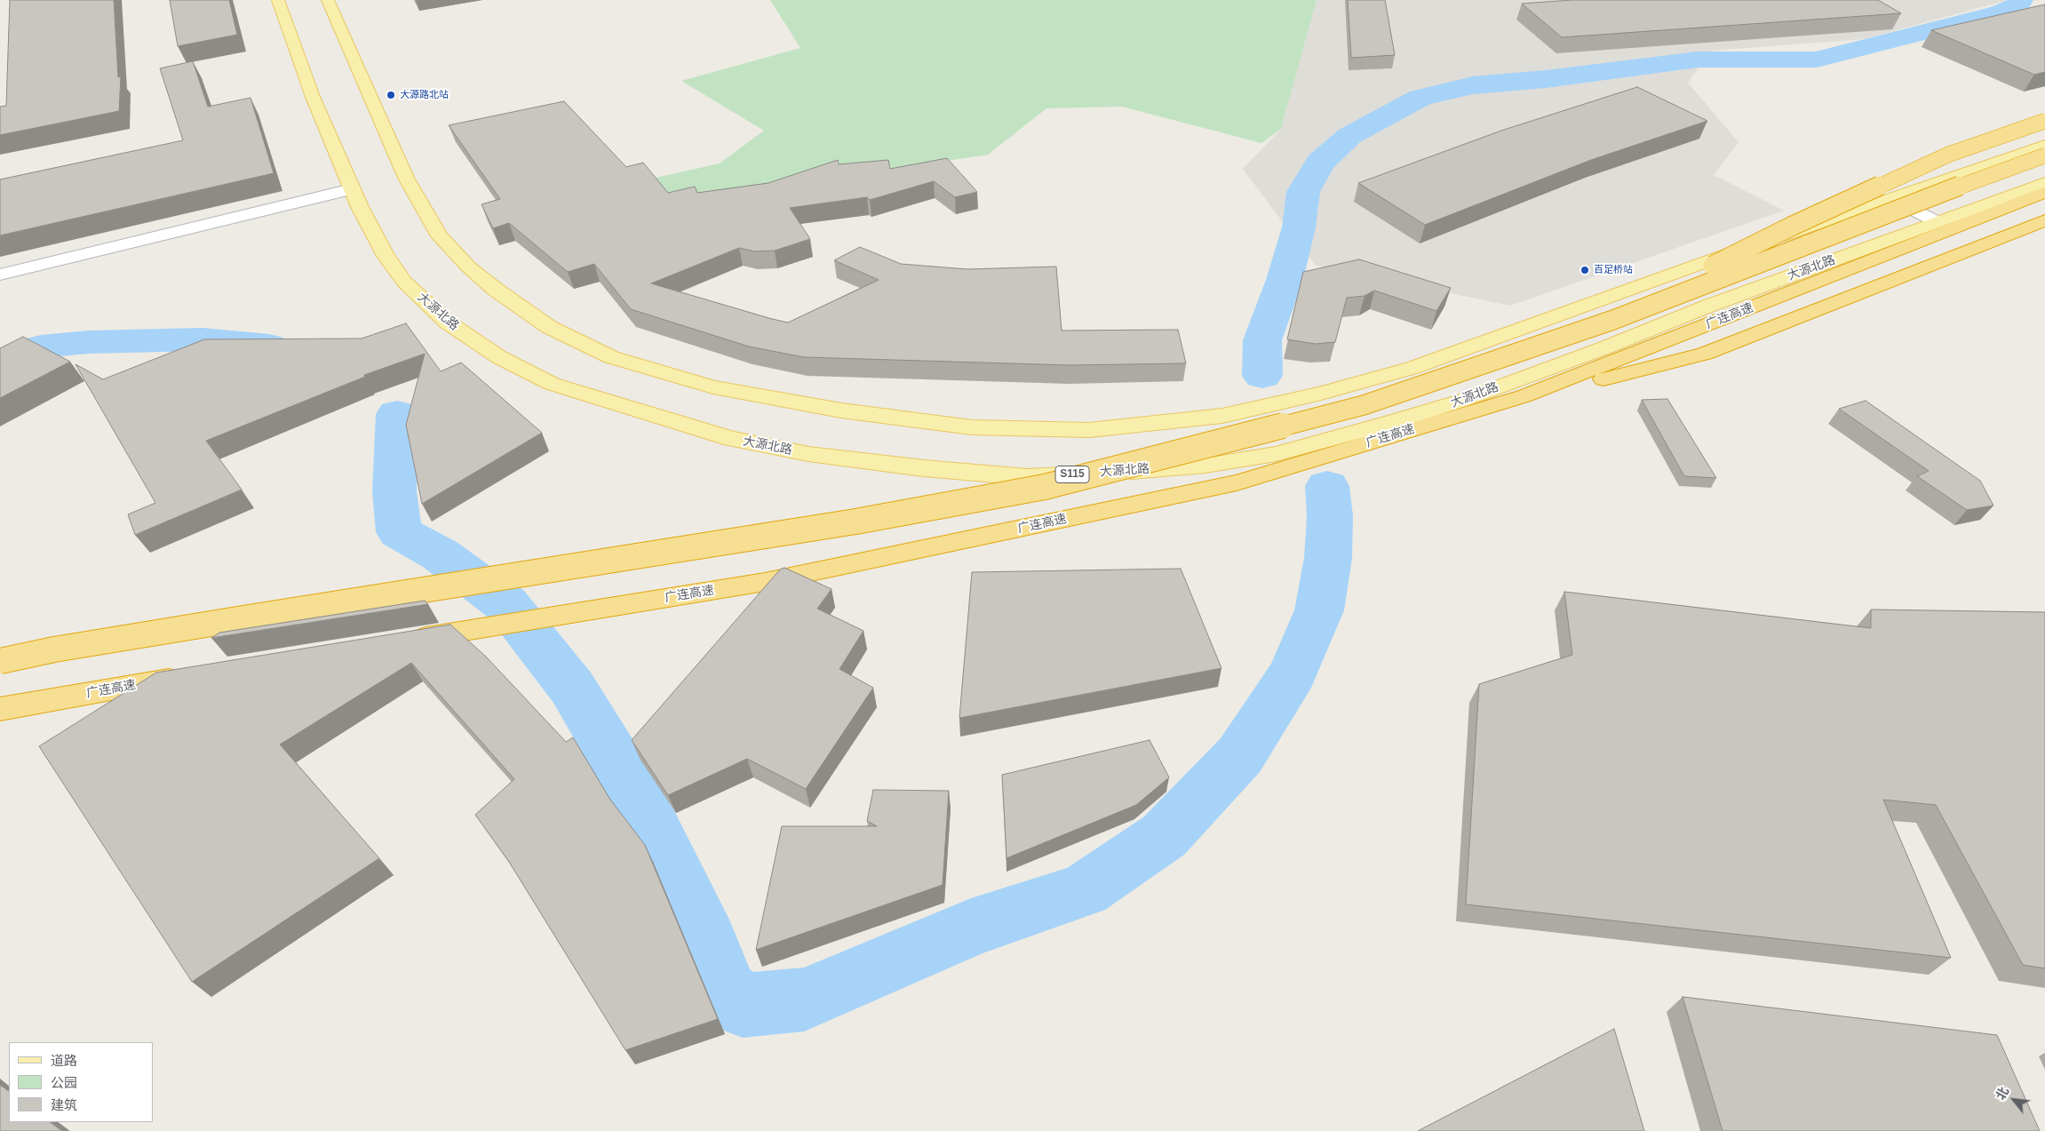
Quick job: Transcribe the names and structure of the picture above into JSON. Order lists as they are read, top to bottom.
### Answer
{
  "streets": {
    "highway": ["广连高速"],
    "main road": ["大源北路", "S115"]
  },
  "places": ["大源路北站", "百足桥站"],
  "legend": ["道路", "公园", "建筑"],
  "north": "top left"
}
